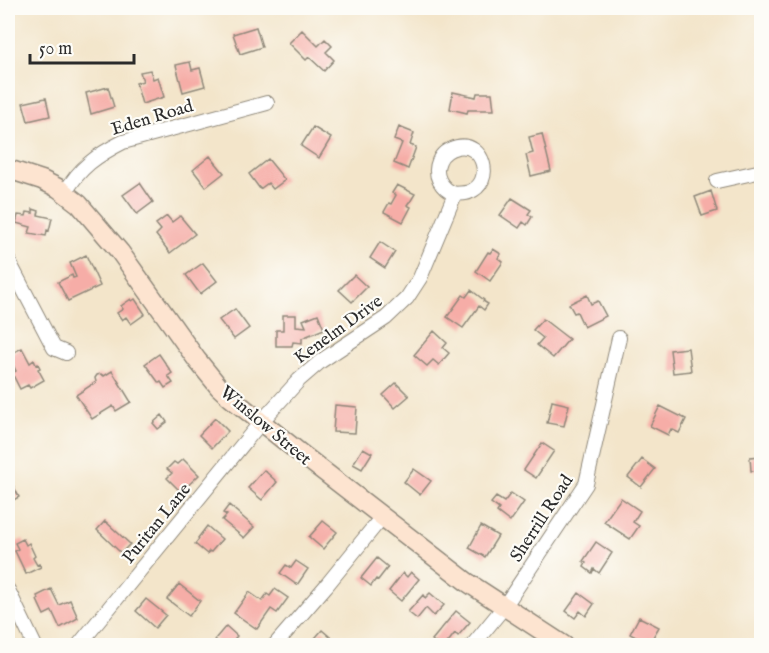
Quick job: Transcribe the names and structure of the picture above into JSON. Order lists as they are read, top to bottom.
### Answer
{
  "streets": {
    "street": [
      "Eden Road",
      "Kenelm Drive",
      "Winslow Street",
      "Sherrill Road",
      "Puritan Lane"
    ]
  },
  "crossings": [
    ["Eden Road", "Winslow Street"],
    ["Kenelm Drive", "Winslow Street"],
    ["Kenelm Drive", "Puritan Lane"],
    ["Winslow Street", "Sherrill Road"],
    ["Winslow Street", "Puritan Lane"]
  ],
  "scale_bar": "50 m"
}
